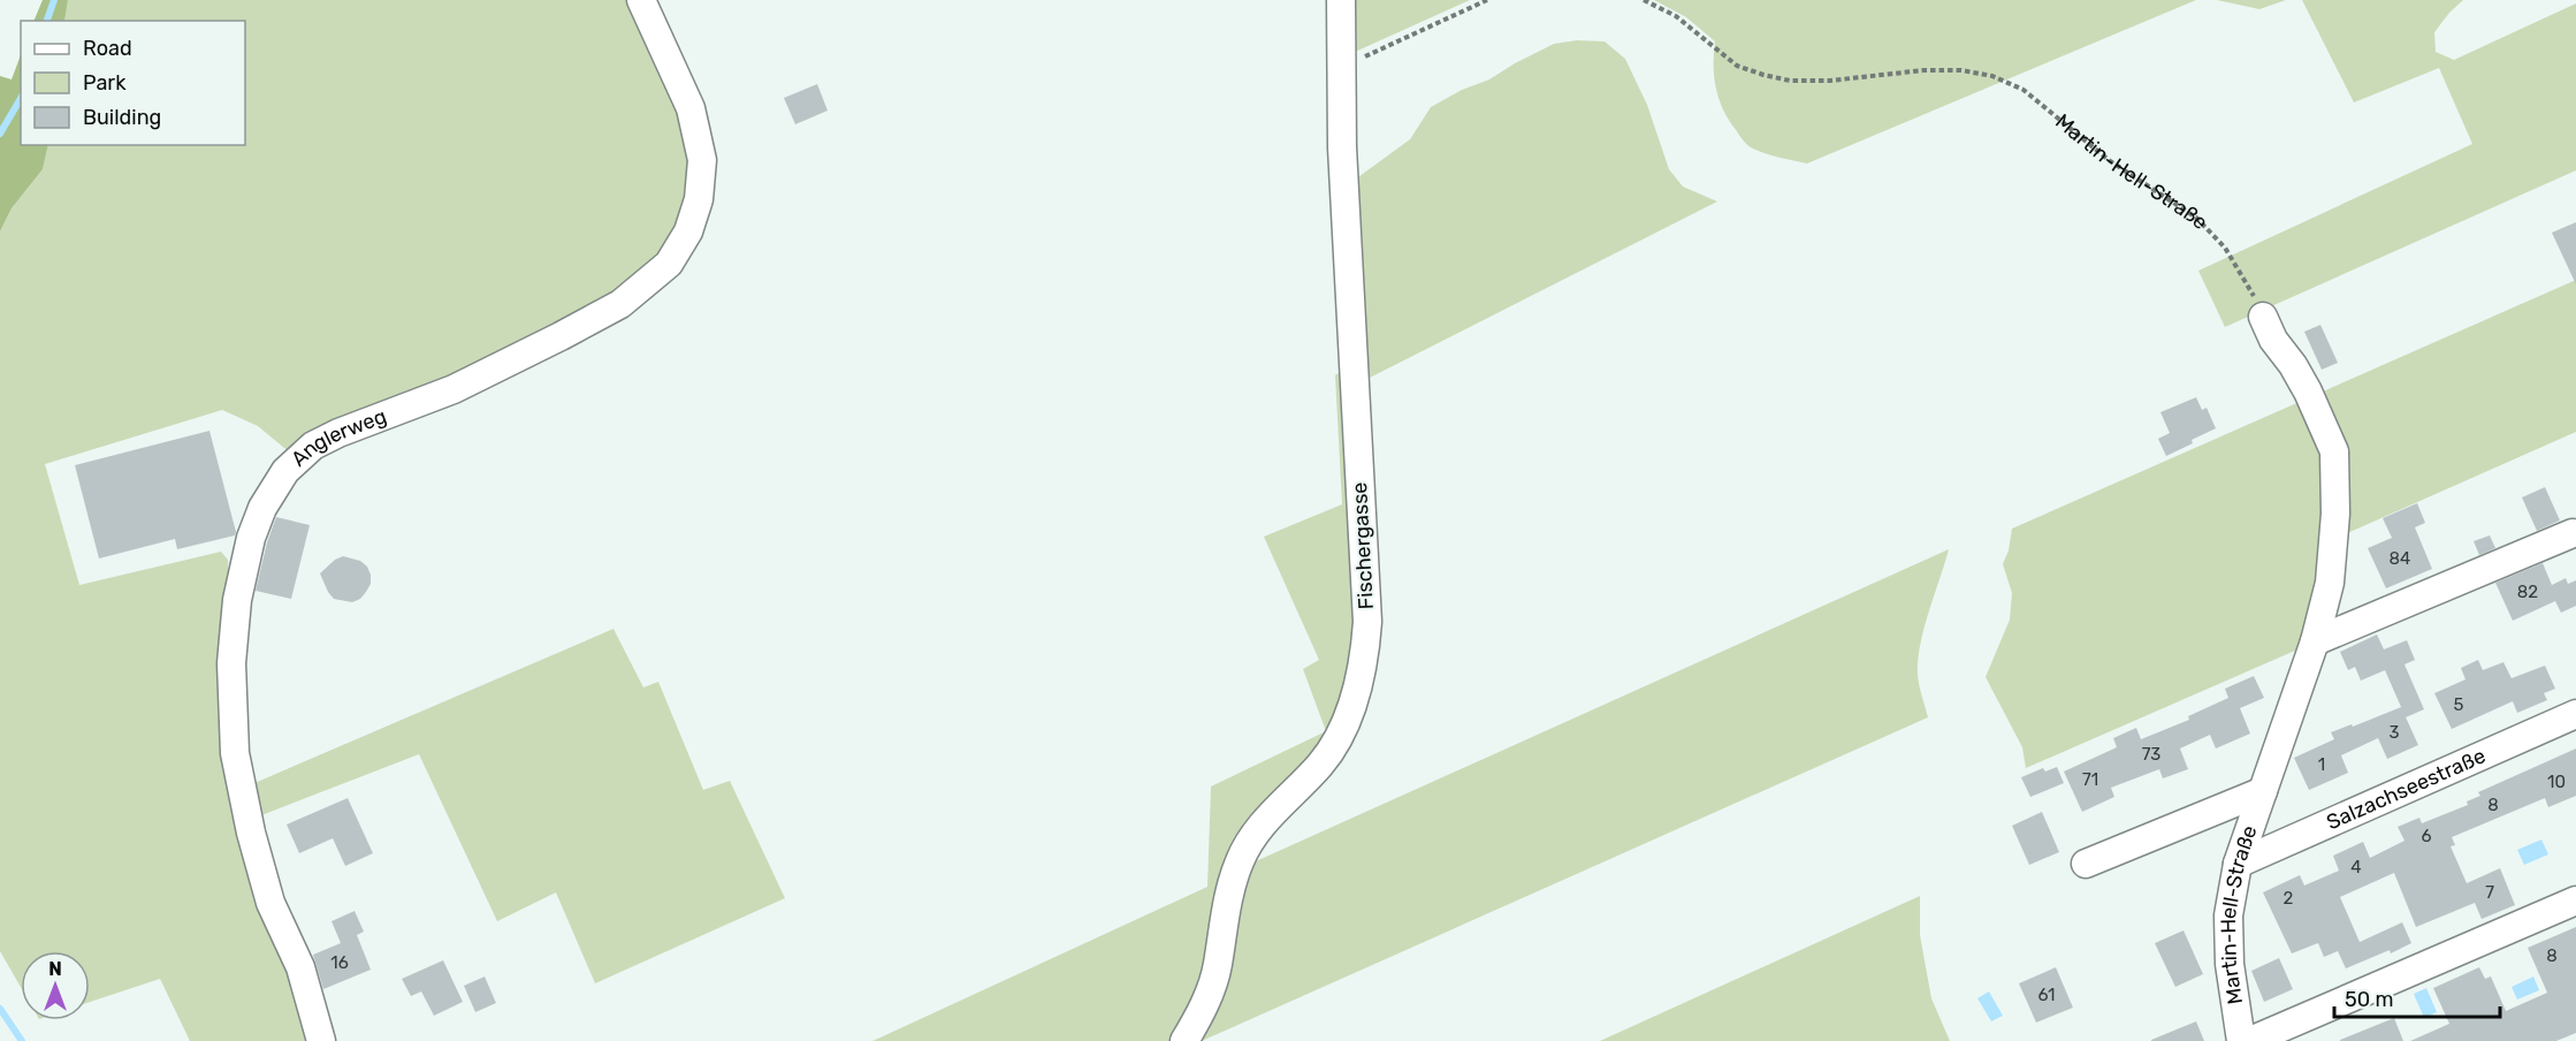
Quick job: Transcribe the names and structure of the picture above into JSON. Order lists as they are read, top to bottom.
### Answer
{
  "streets": {
    "street": [
      "Martin-Hell-Straße",
      "Anglerweg",
      "Fischergasse",
      "Salzachseestraße"
    ]
  },
  "crossings": [
    ["Martin-Hell-Straße", "Salzachseestraße"]
  ],
  "house_numbers": [
    "84",
    "82",
    "5",
    "3",
    "73",
    "1",
    "71",
    "10",
    "8",
    "6",
    "4",
    "7",
    "2",
    "8",
    "16",
    "61"
  ],
  "legend": ["Road", "Park", "Building"],
  "scale_bar": "50 m",
  "north": "top"
}
